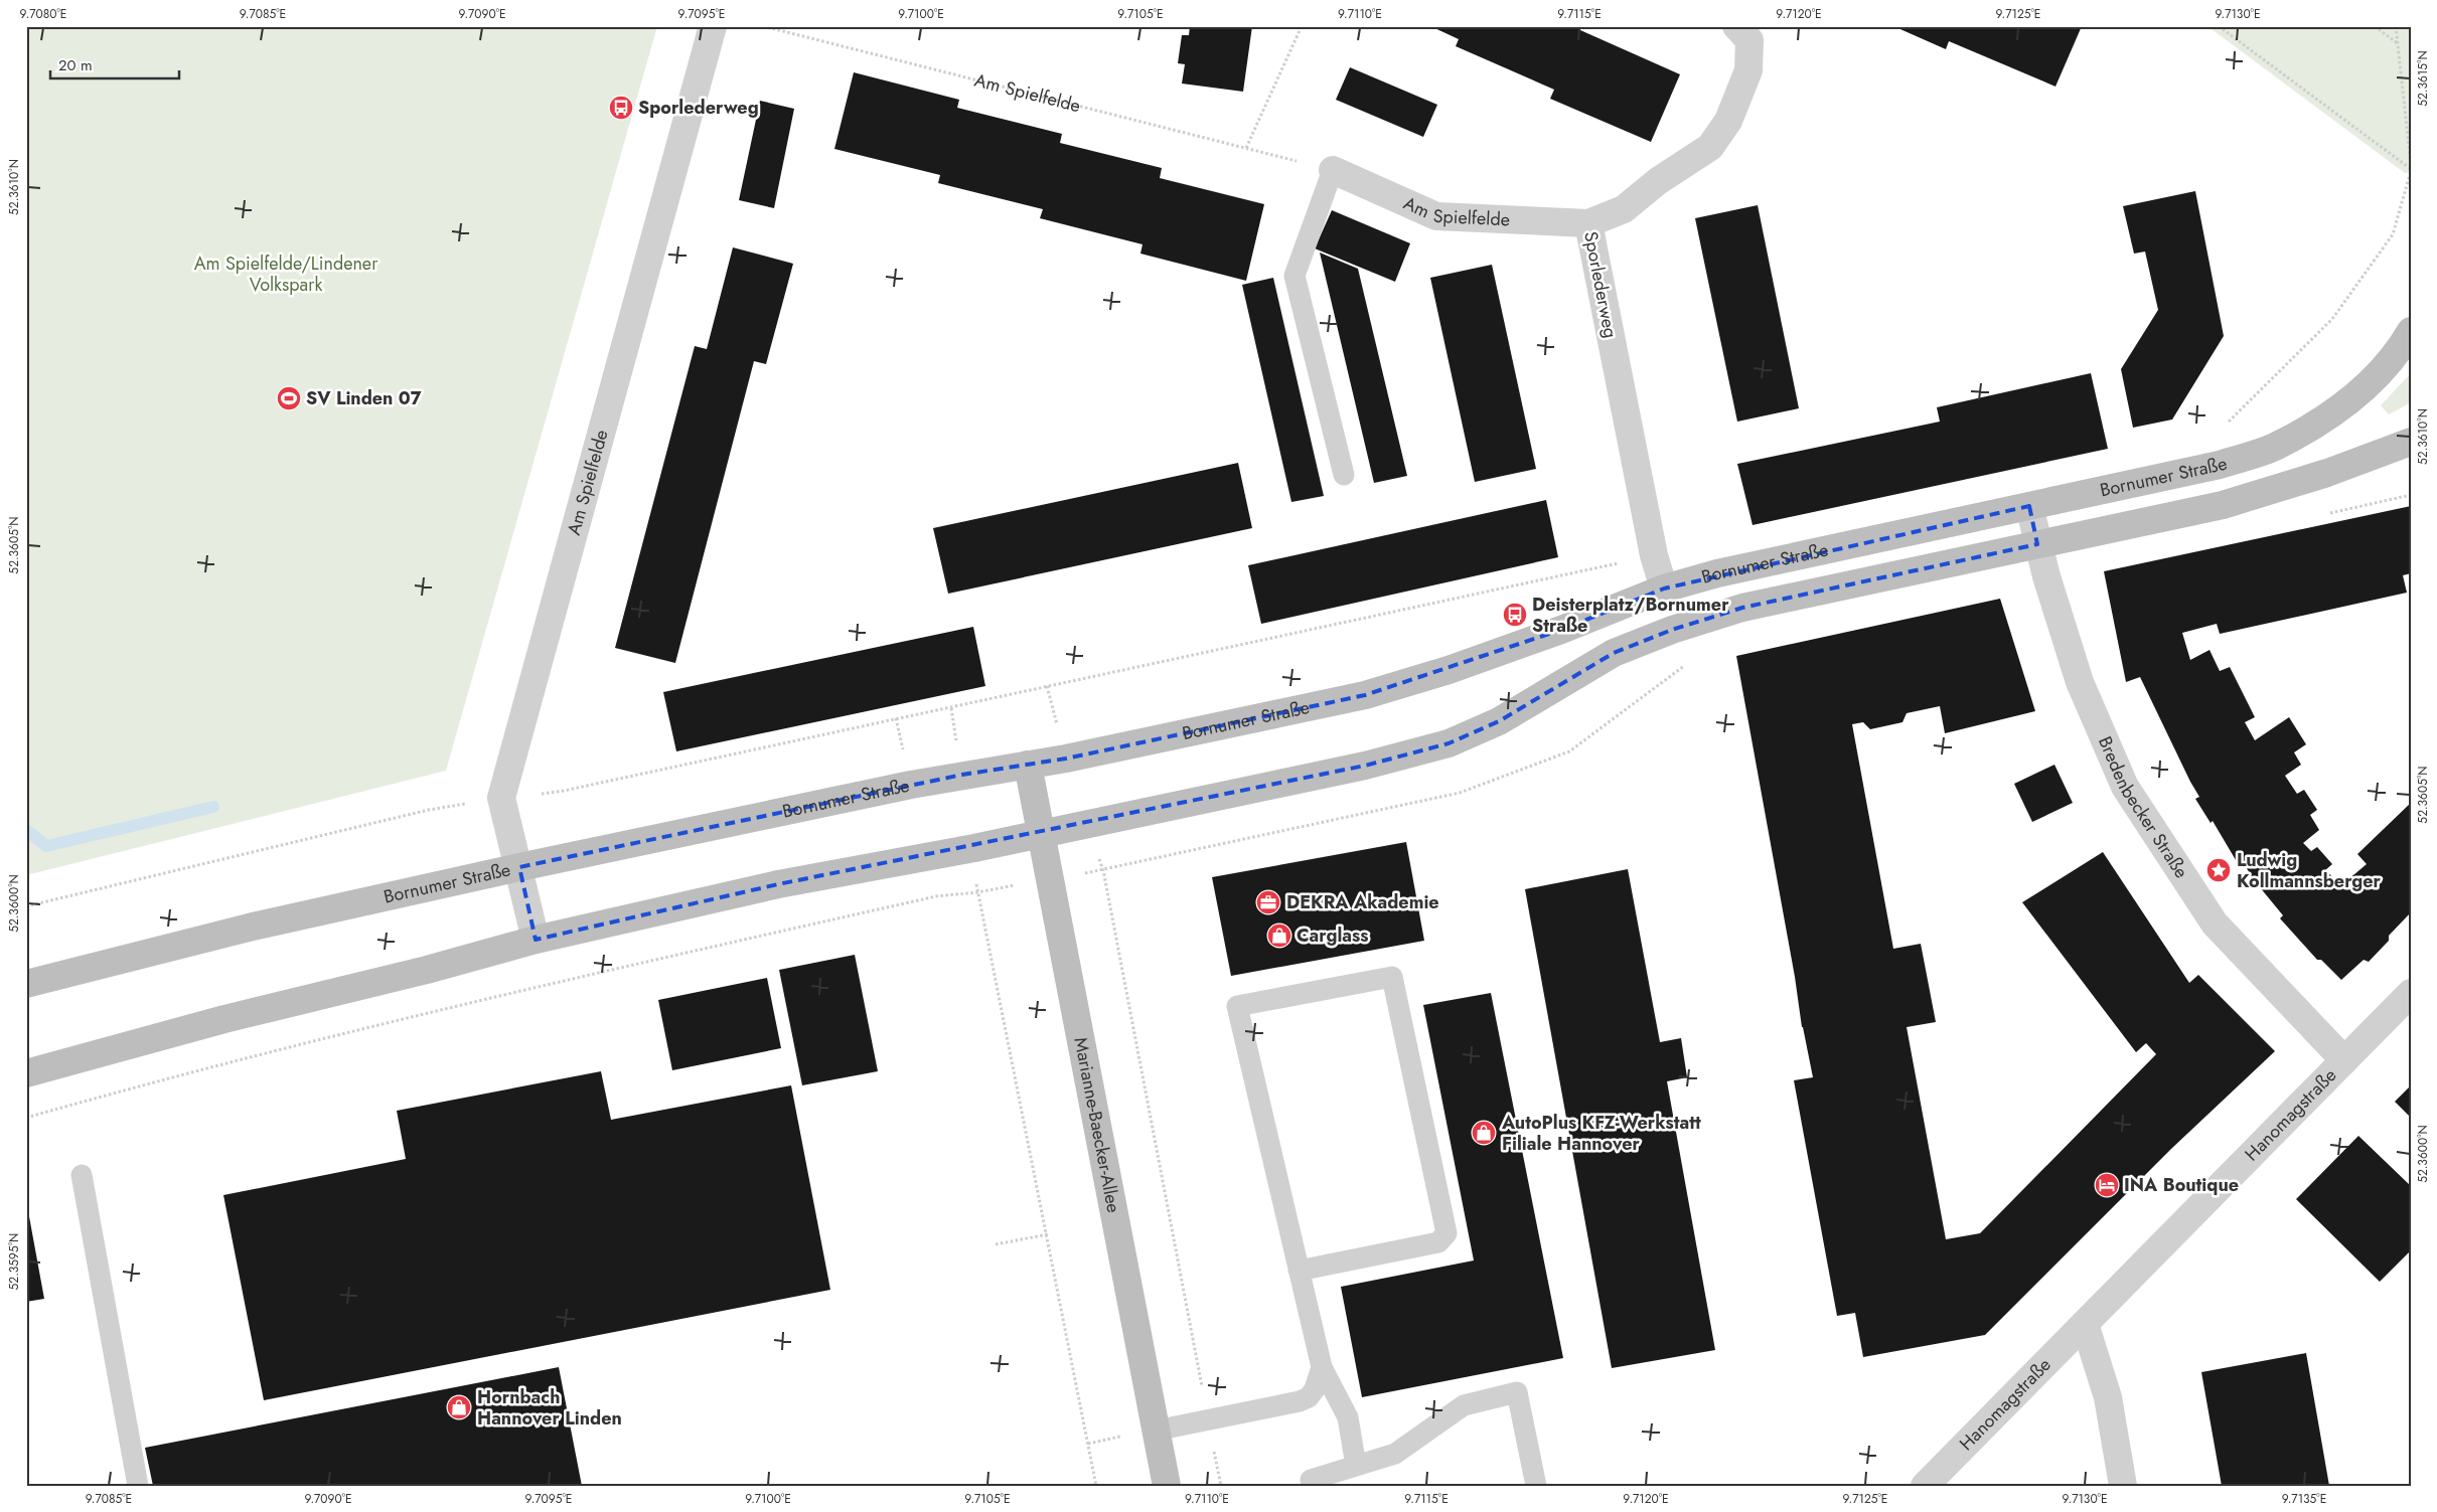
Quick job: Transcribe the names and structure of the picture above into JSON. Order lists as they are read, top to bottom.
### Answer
{
  "streets": {
    "main road": ["Bornumer Straße", "Marianne-Baecker-Allee"],
    "street": [
      "Am Spielfelde",
      "Sporlederweg",
      "Bredenbecker Straße",
      "Hanomagstraße"
    ]
  },
  "crossings": [
    ["Am Spielfelde", "Sporlederweg"],
    ["Am Spielfelde", "Bornumer Straße"],
    ["Sporlederweg", "Bornumer Straße"],
    ["Bornumer Straße", "Bredenbecker Straße"],
    ["Bornumer Straße", "Marianne-Baecker-Allee"],
    ["Bredenbecker Straße", "Hanomagstraße"]
  ],
  "parks": ["Am Spielfelde/Lindener Volkspark"],
  "places": {
    "bus stop": ["Sporlederweg", "Deisterplatz/Bornumer Straße"],
    "sports": ["SV Linden 07"],
    "place": ["Ludwig Kollmannsberger"],
    "office": ["DEKRA Akademie"],
    "shop": ["Carglass", "AutoPlus KFZ-Werkstatt Filiale Hannover", "Hornbach Hannover Linden"],
    "hotel": ["INA Boutique"]
  },
  "scale_bar": "20 m",
  "coordinates": [
    "9.7080°E",
    "9.7085°E",
    "9.7090°E",
    "9.7095°E",
    "9.7100°E",
    "9.7105°E",
    "9.7110°E",
    "9.7115°E",
    "9.7120°E",
    "9.7125°E",
    "9.7130°E",
    "52.3615°N",
    "52.3610°N",
    "52.3605°N",
    "52.3600°N",
    "52.3595°N",
    "9.7135°E"
  ]
}
